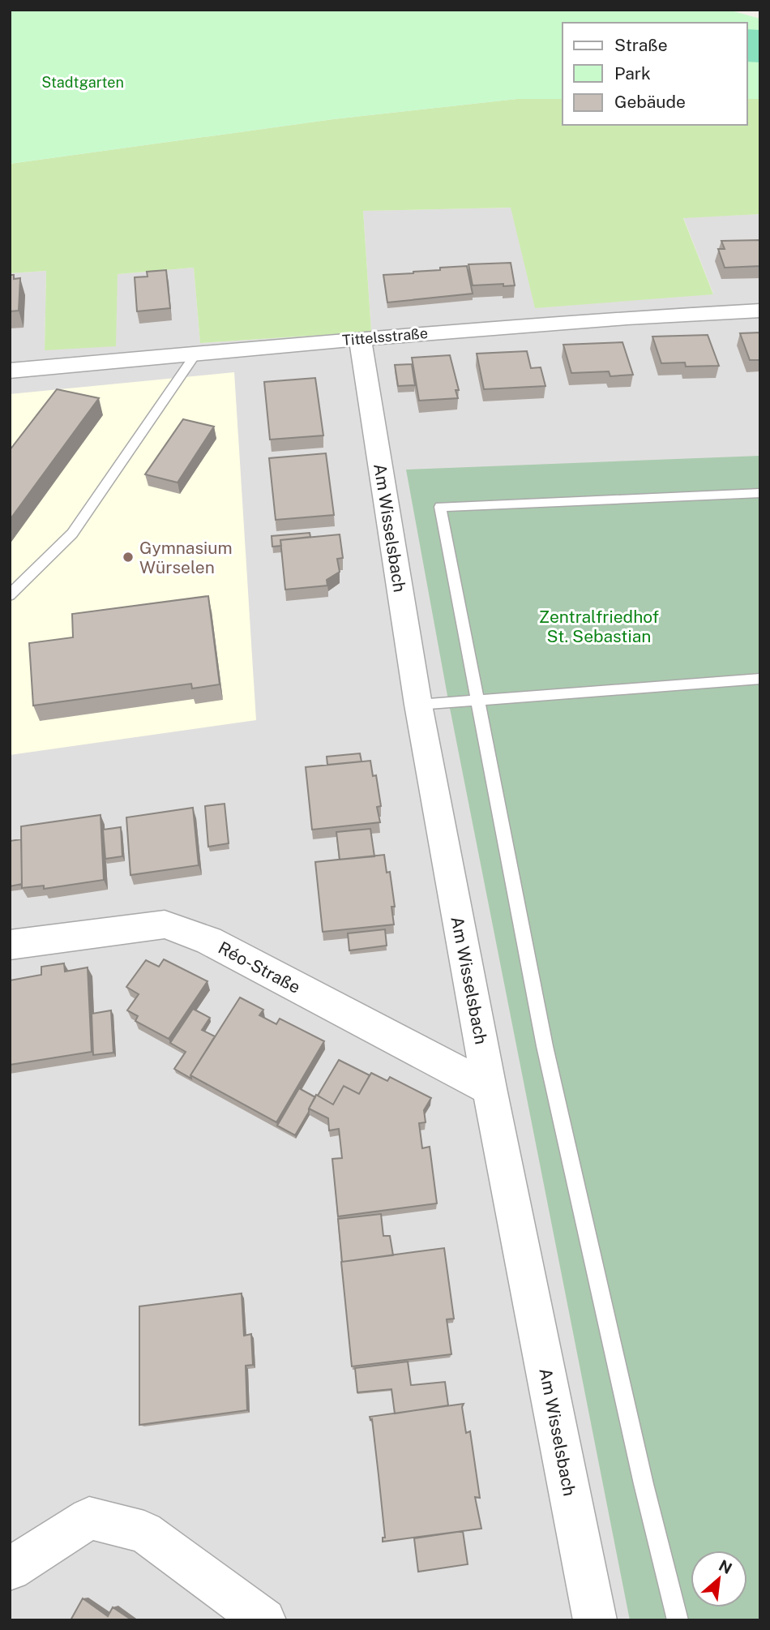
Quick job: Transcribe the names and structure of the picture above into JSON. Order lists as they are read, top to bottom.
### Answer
{
  "streets": {
    "street": ["Tittelsstraße", "Am Wisselsbach", "Réo-Straße"]
  },
  "crossings": [
    ["Tittelsstraße", "Am Wisselsbach"],
    ["Am Wisselsbach", "Réo-Straße"]
  ],
  "parks": ["Stadtgarten", "Zentralfriedhof St. Sebastian"],
  "places": ["Gymnasium Würselen"],
  "legend": ["Straße", "Park", "Gebäude"],
  "north": "top right"
}
